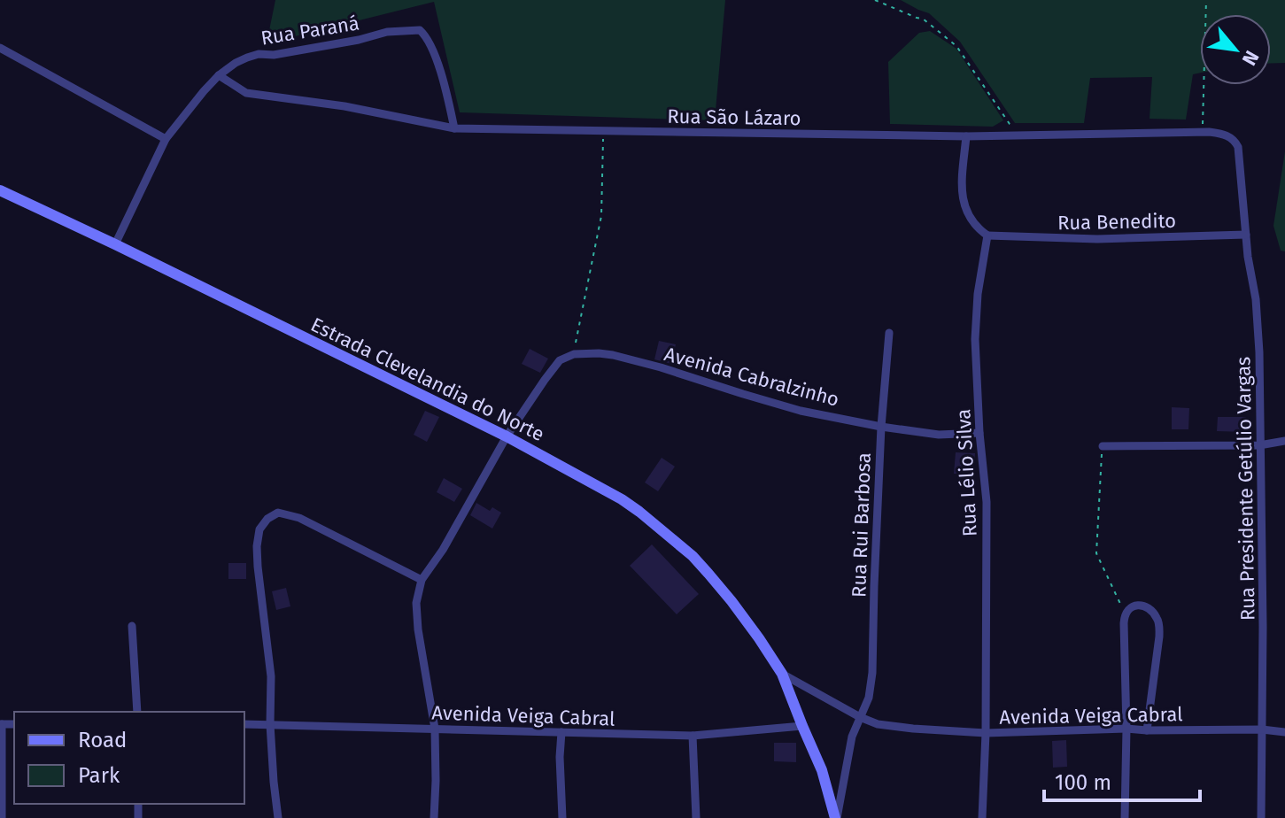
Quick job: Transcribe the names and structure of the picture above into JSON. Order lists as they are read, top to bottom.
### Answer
{
  "streets": {
    "street": [
      "Rua Paraná",
      "Rua São Lázaro",
      "Rua Benedito",
      "Avenida Cabralzinho",
      "Estrada Clevelandia do Norte",
      "Rua Lélio Silva",
      "Rua Presidente Getúlio Vargas",
      "Rua Rui Barbosa",
      "Avenida Veiga Cabral"
    ]
  },
  "crossings": [
    ["Rua Paraná", "Rua São Lázaro"],
    ["Rua Paraná", "Estrada Clevelandia do Norte"],
    ["Rua São Lázaro", "Rua Presidente Getúlio Vargas"],
    ["Rua Benedito", "Rua Lélio Silva"],
    ["Rua Benedito", "Rua Presidente Getúlio Vargas"],
    ["Avenida Cabralzinho", "Estrada Clevelandia do Norte"],
    ["Avenida Cabralzinho", "Rua Lélio Silva"],
    ["Avenida Cabralzinho", "Rua Rui Barbosa"],
    ["Estrada Clevelandia do Norte", "Rua Rui Barbosa"],
    ["Estrada Clevelandia do Norte", "Avenida Veiga Cabral"],
    ["Rua Lélio Silva", "Avenida Veiga Cabral"],
    ["Rua Presidente Getúlio Vargas", "Avenida Veiga Cabral"],
    ["Rua Rui Barbosa", "Avenida Veiga Cabral"]
  ],
  "legend": ["Road", "Park"],
  "scale_bar": "100 m",
  "north": "bottom right"
}
